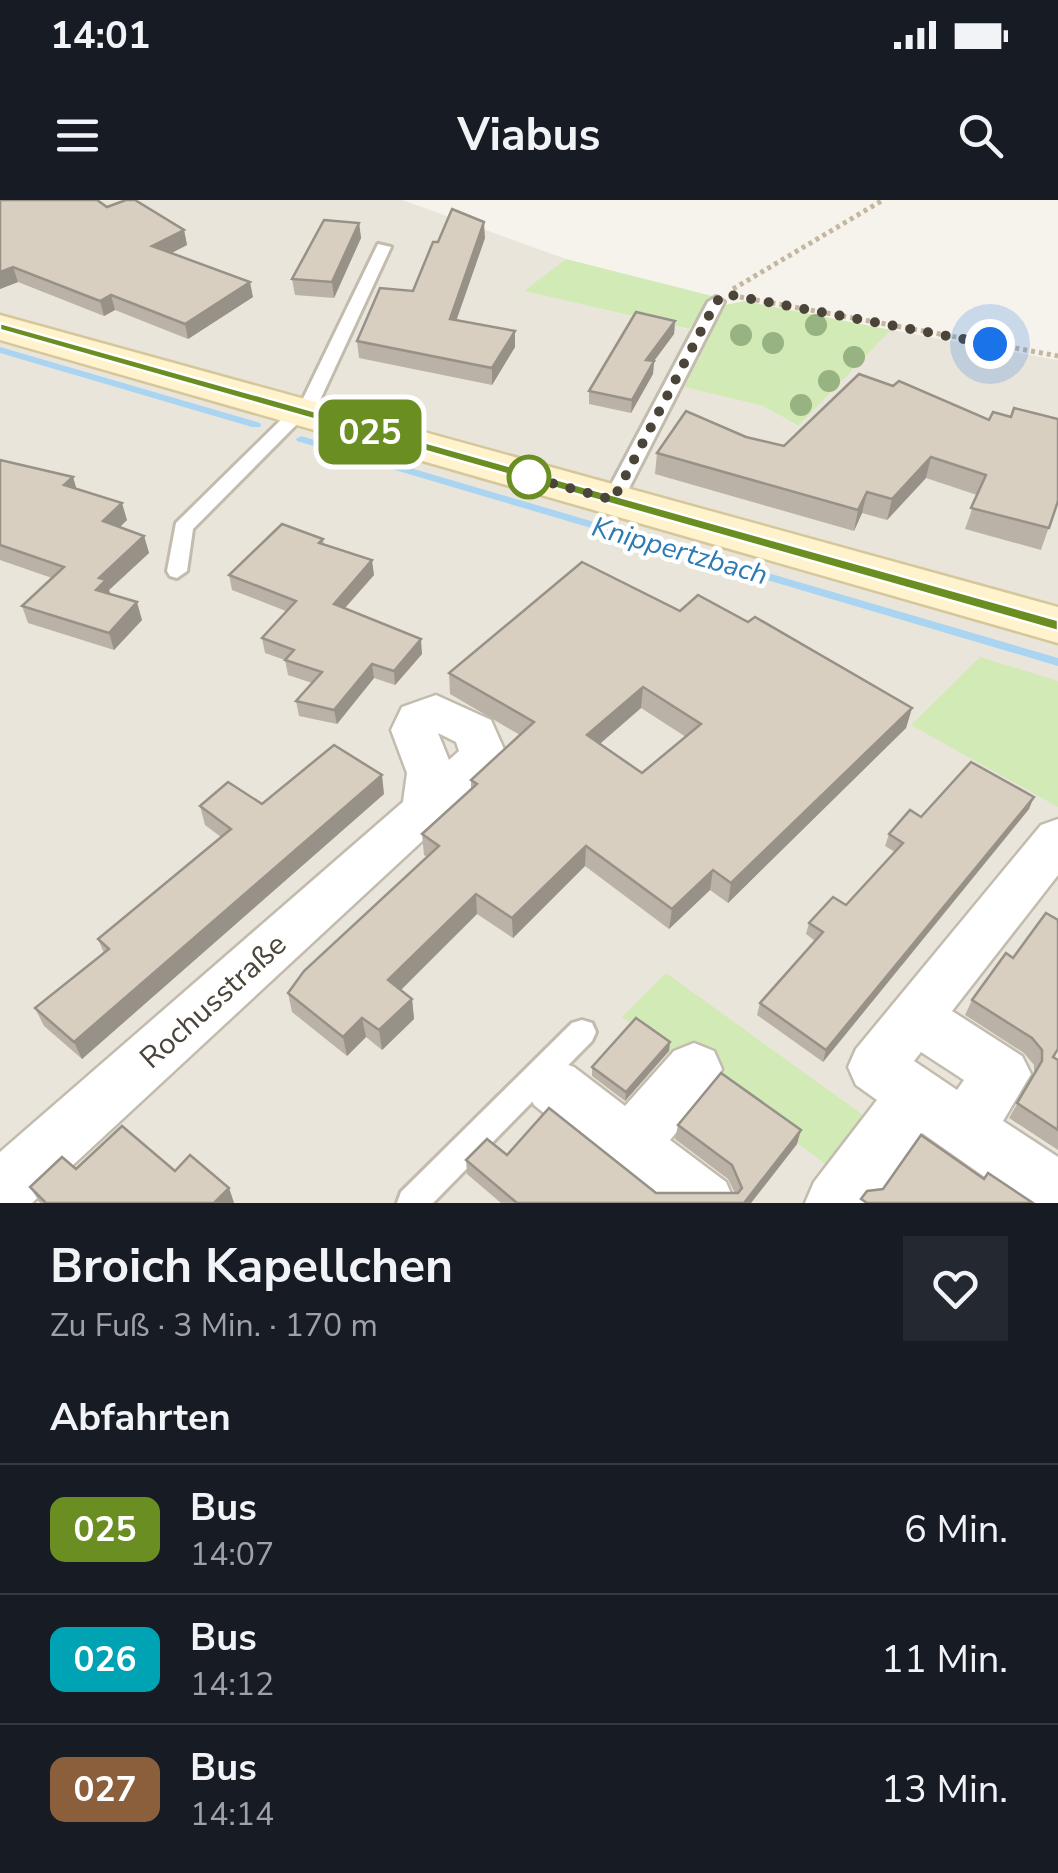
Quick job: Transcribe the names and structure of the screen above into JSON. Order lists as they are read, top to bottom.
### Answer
{
  "streets": {
    "street": ["Rochusstraße"]
  },
  "water": ["Knippertzbach"],
  "lines": ["bus line 025"],
  "page": {
    "status": "14:01",
    "header": "Viabus",
    "on_map": "025",
    "heading": [
      ["Broich Kapellchen", "Zu Fuß · 3 Min. · 170 m"],
      "Abfahrten"
    ],
    "list": [
      {
        "mark": "025",
        "name": "Bus",
        "note": "14:07",
        "value": "6 Min."
      },
      {
        "mark": "026",
        "name": "Bus",
        "note": "14:12",
        "value": "11 Min."
      },
      {
        "mark": "027",
        "name": "Bus",
        "note": "14:14",
        "value": "13 Min."
      }
    ]
  }
}
